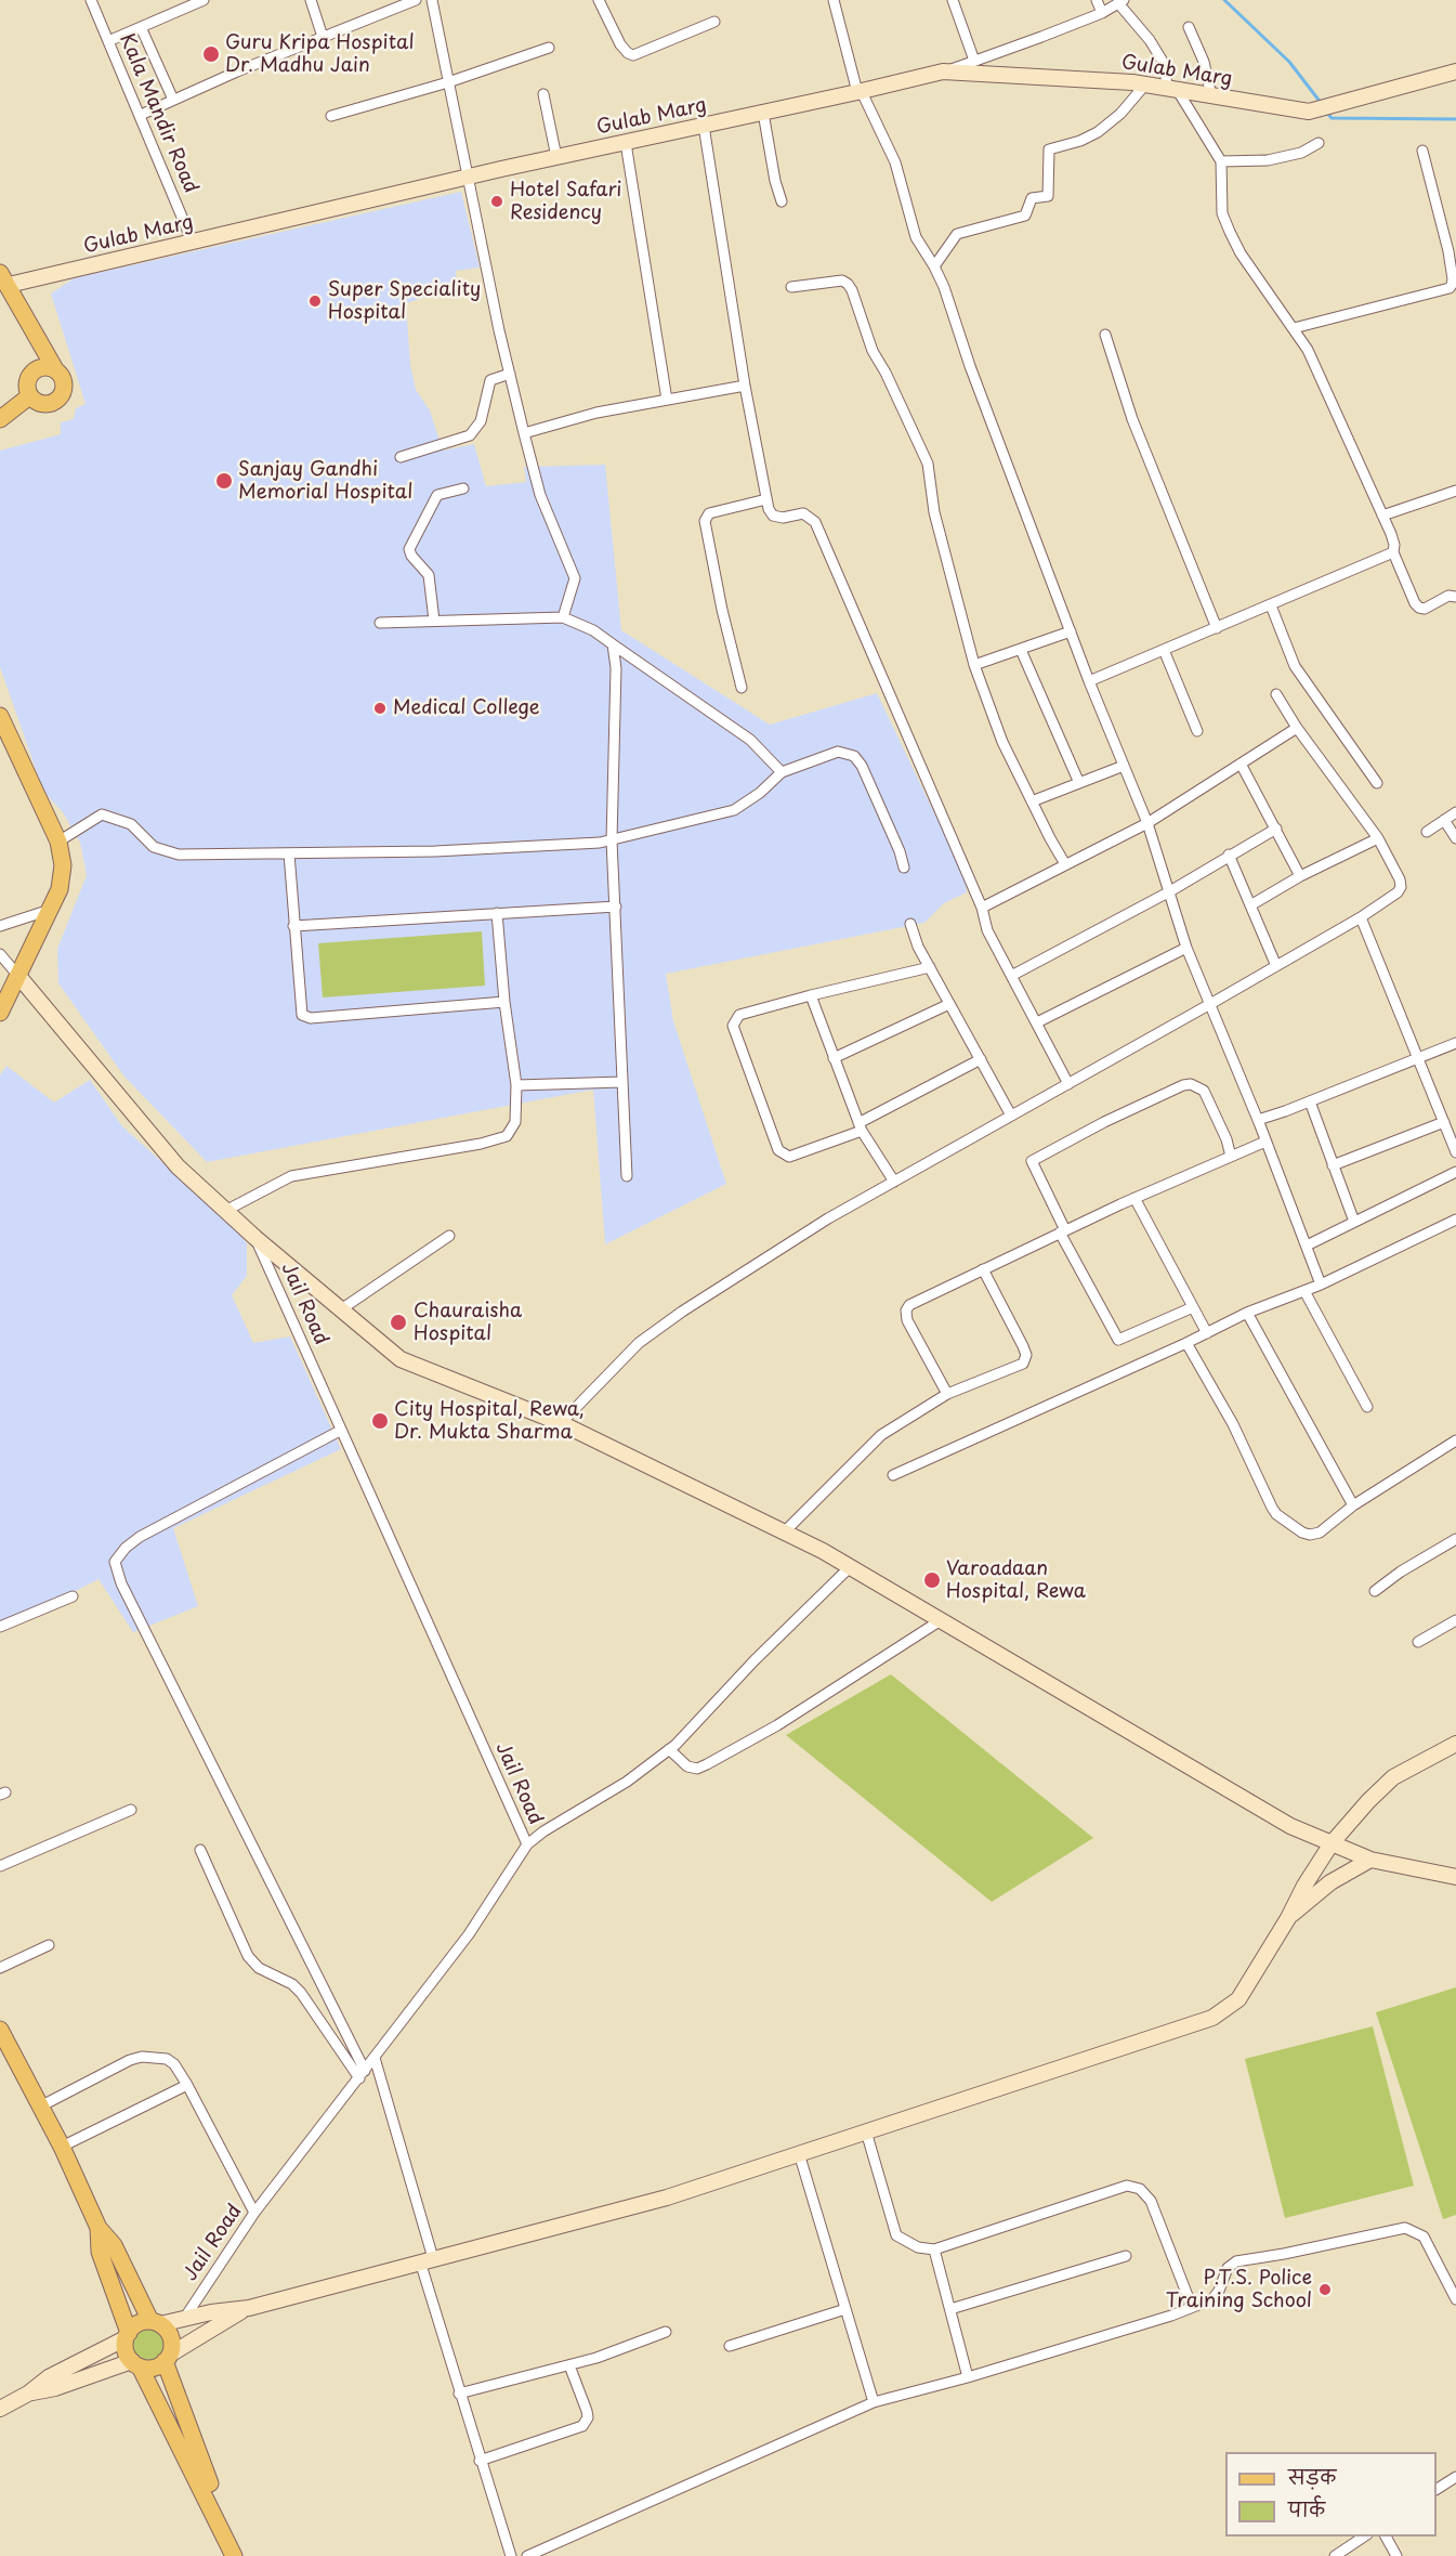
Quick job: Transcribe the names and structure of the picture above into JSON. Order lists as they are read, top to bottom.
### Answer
{
  "streets": {
    "main road": ["Gulab Marg"],
    "street": ["Kala Mandir Road", "Jail Road"]
  },
  "crossings": [
    ["Gulab Marg", "Kala Mandir Road"]
  ],
  "places": [
    "Guru Kripa Hospital Dr. Madhu Jain",
    "Hotel Safari Residency",
    "Super Speciality Hospital",
    "Sanjay Gandhi Memorial Hospital",
    "Medical College",
    "Chauraisha Hospital",
    "City Hospital, Rewa, Dr. Mukta Sharma",
    "Varoadaan Hospital, Rewa",
    "P.T.S. Police Training School"
  ],
  "legend": ["सड़क", "पार्क"]
}
